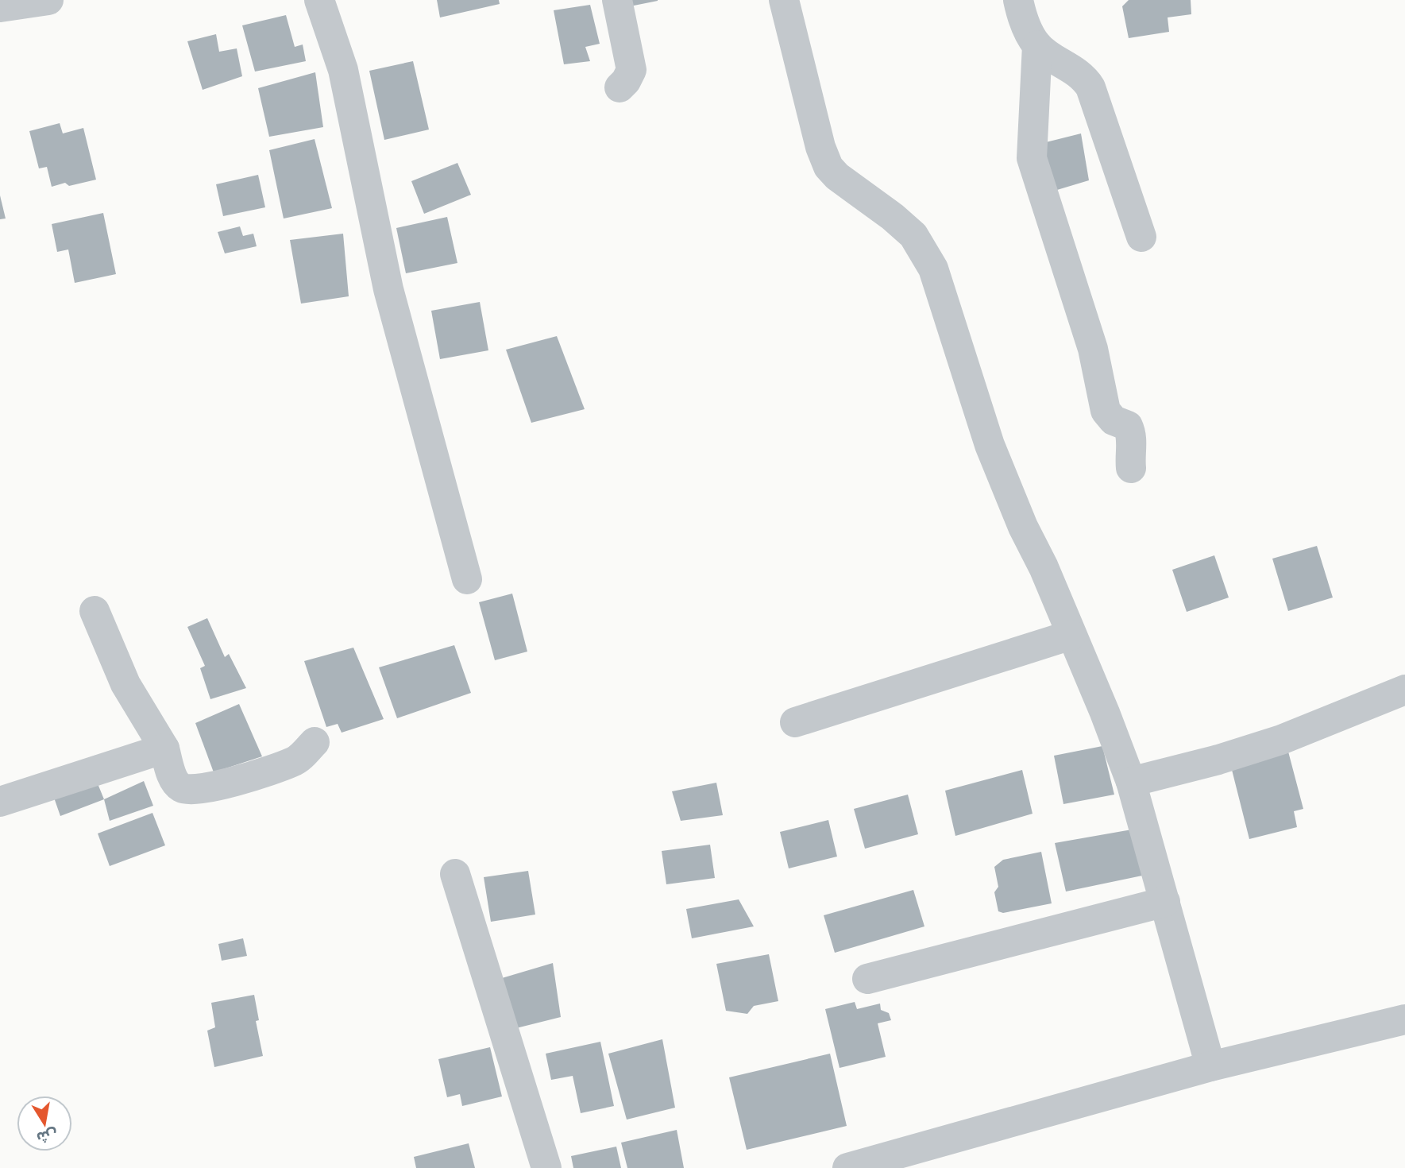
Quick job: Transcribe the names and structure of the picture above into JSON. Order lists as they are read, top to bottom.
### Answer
{
  "north": "bottom"
}
